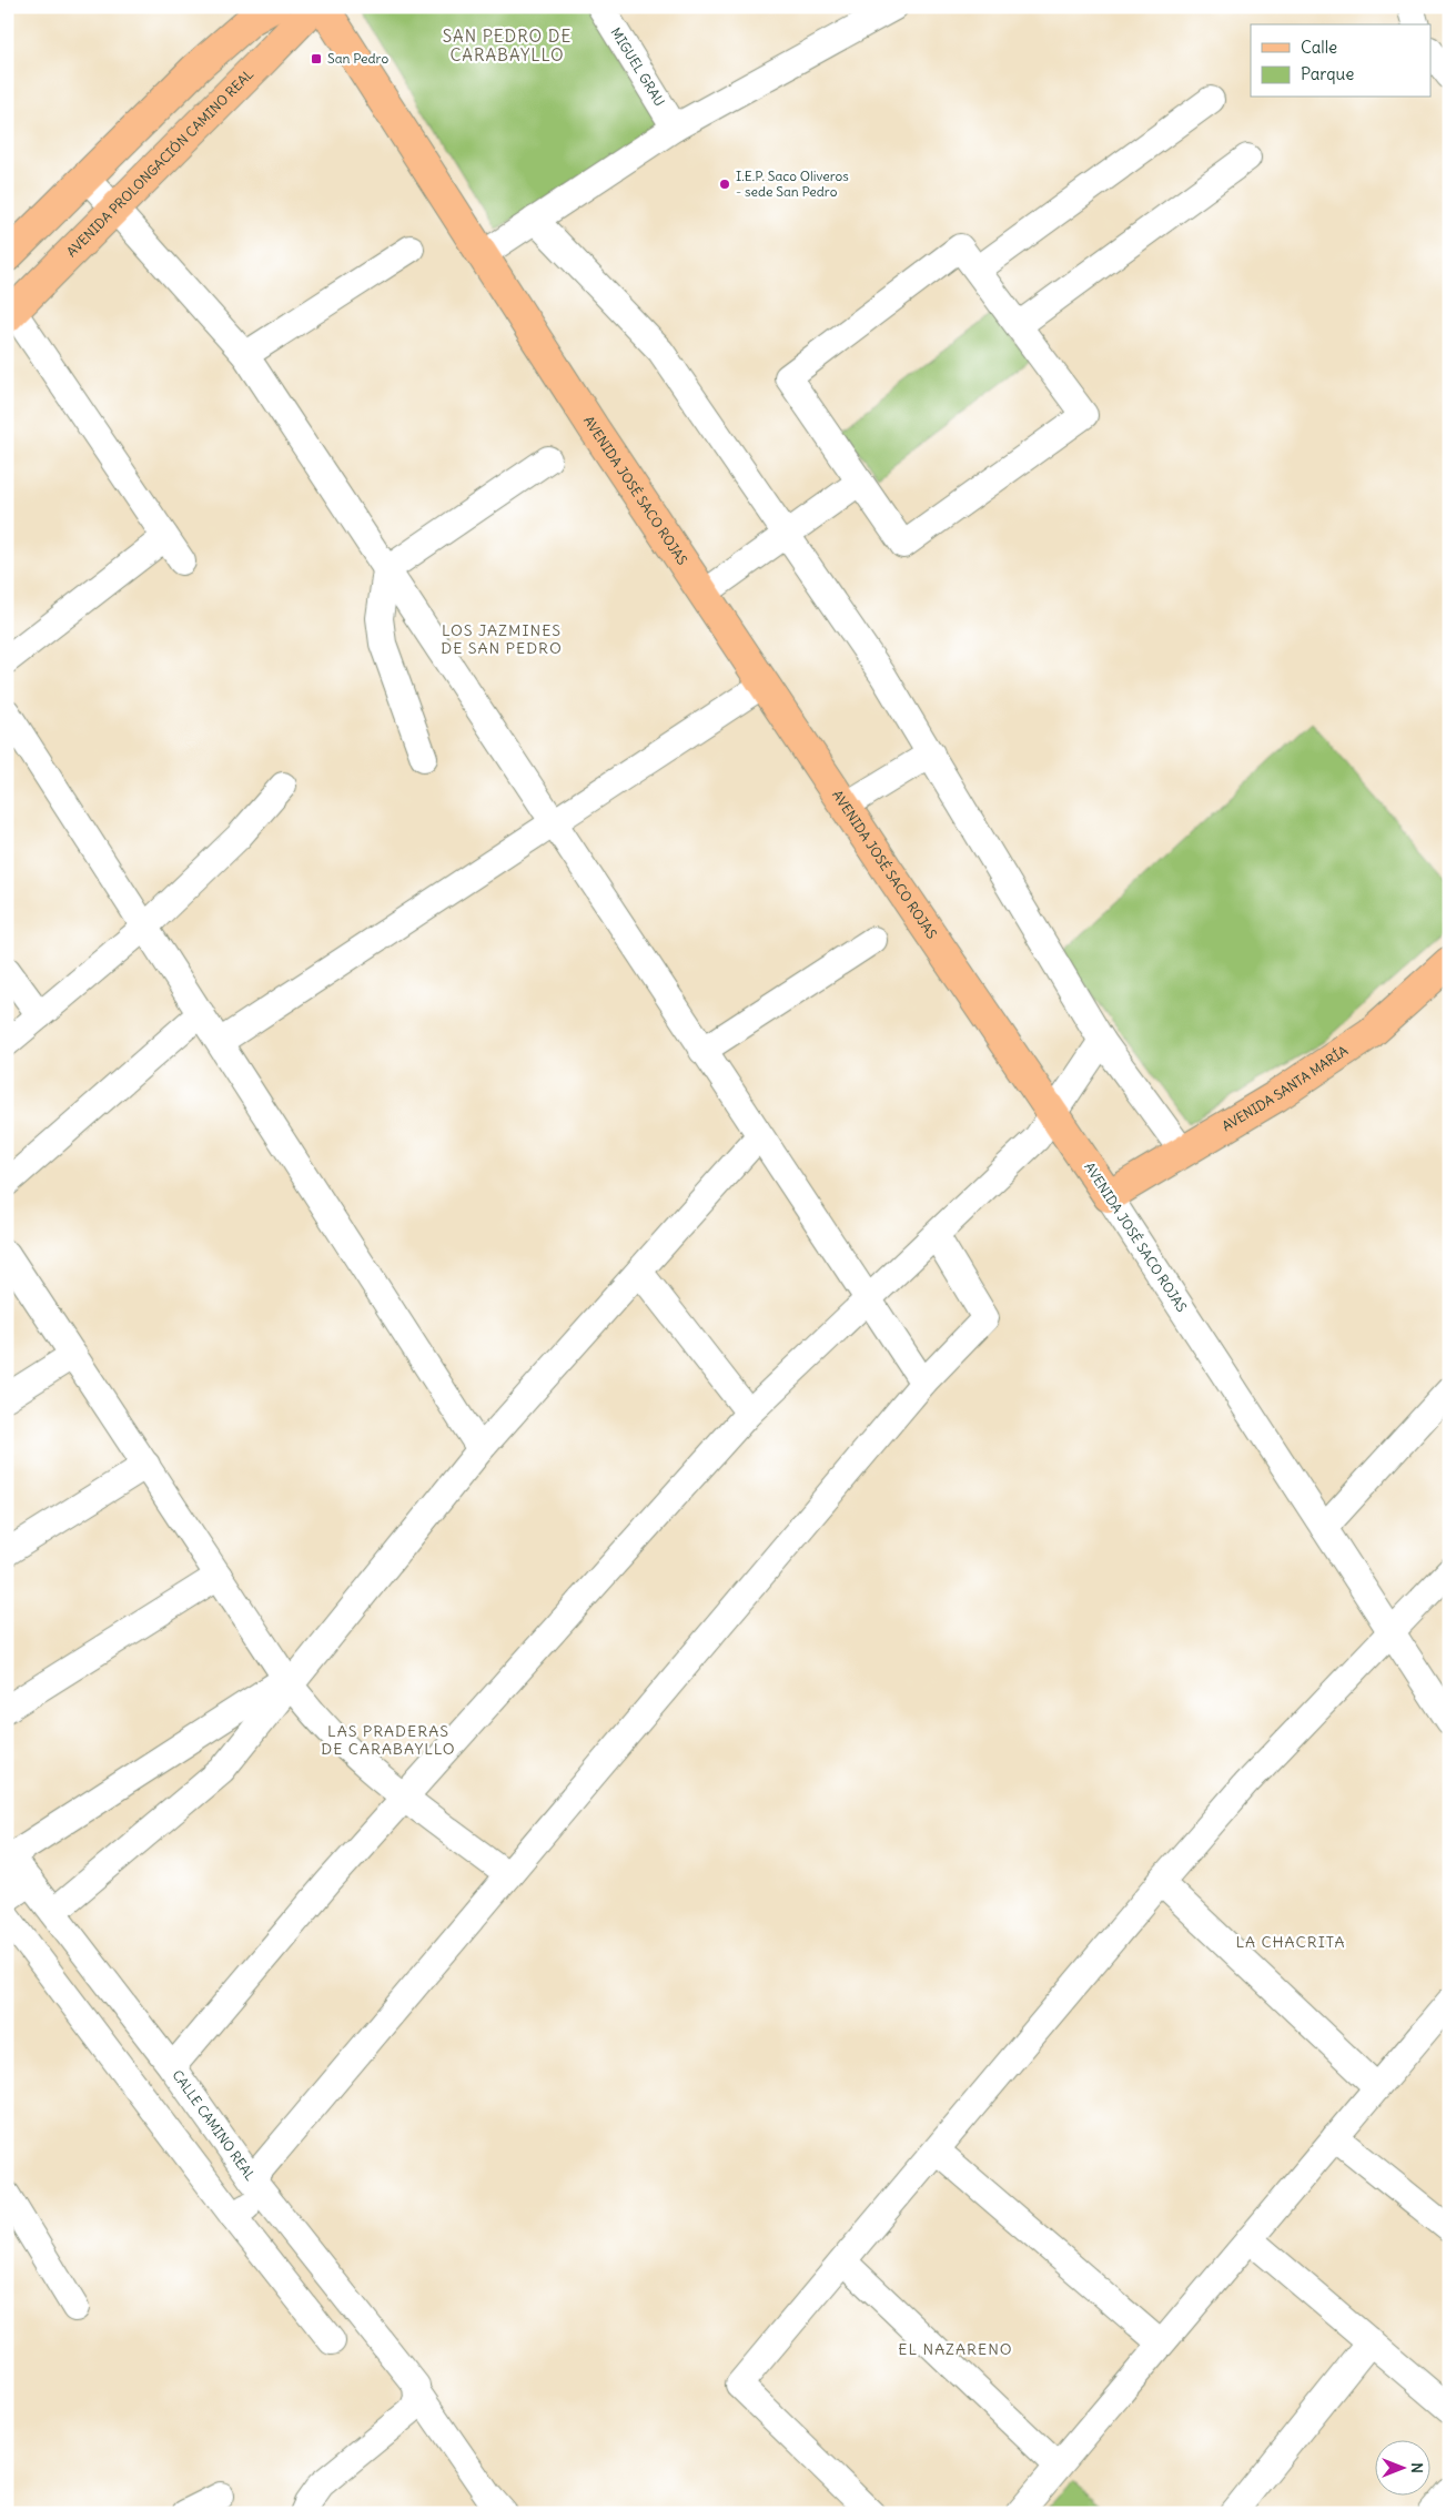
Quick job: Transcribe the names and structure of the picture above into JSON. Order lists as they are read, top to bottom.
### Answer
{
  "streets": {
    "main road": ["AVENIDA PROLONGACIÓN CAMINO REAL", "AVENIDA JOSÉ SACO ROJAS", "AVENIDA SANTA MARÍA"],
    "street": ["MIGUEL GRAU", "CALLE CAMINO REAL"]
  },
  "crossings": [
    ["AVENIDA JOSÉ SACO ROJAS", "AVENIDA SANTA MARÍA"]
  ],
  "districts": [
    "SAN PEDRO DE CARABAYLLO",
    "LOS JAZMINES DE SAN PEDRO",
    "LAS PRADERAS DE CARABAYLLO",
    "LA CHACRITA",
    "EL NAZARENO"
  ],
  "places": {
    "transit": ["San Pedro"],
    "other": ["I.E.P. Saco Oliveros - sede San Pedro"]
  },
  "legend": ["Calle", "Parque"],
  "north": "right"
}
